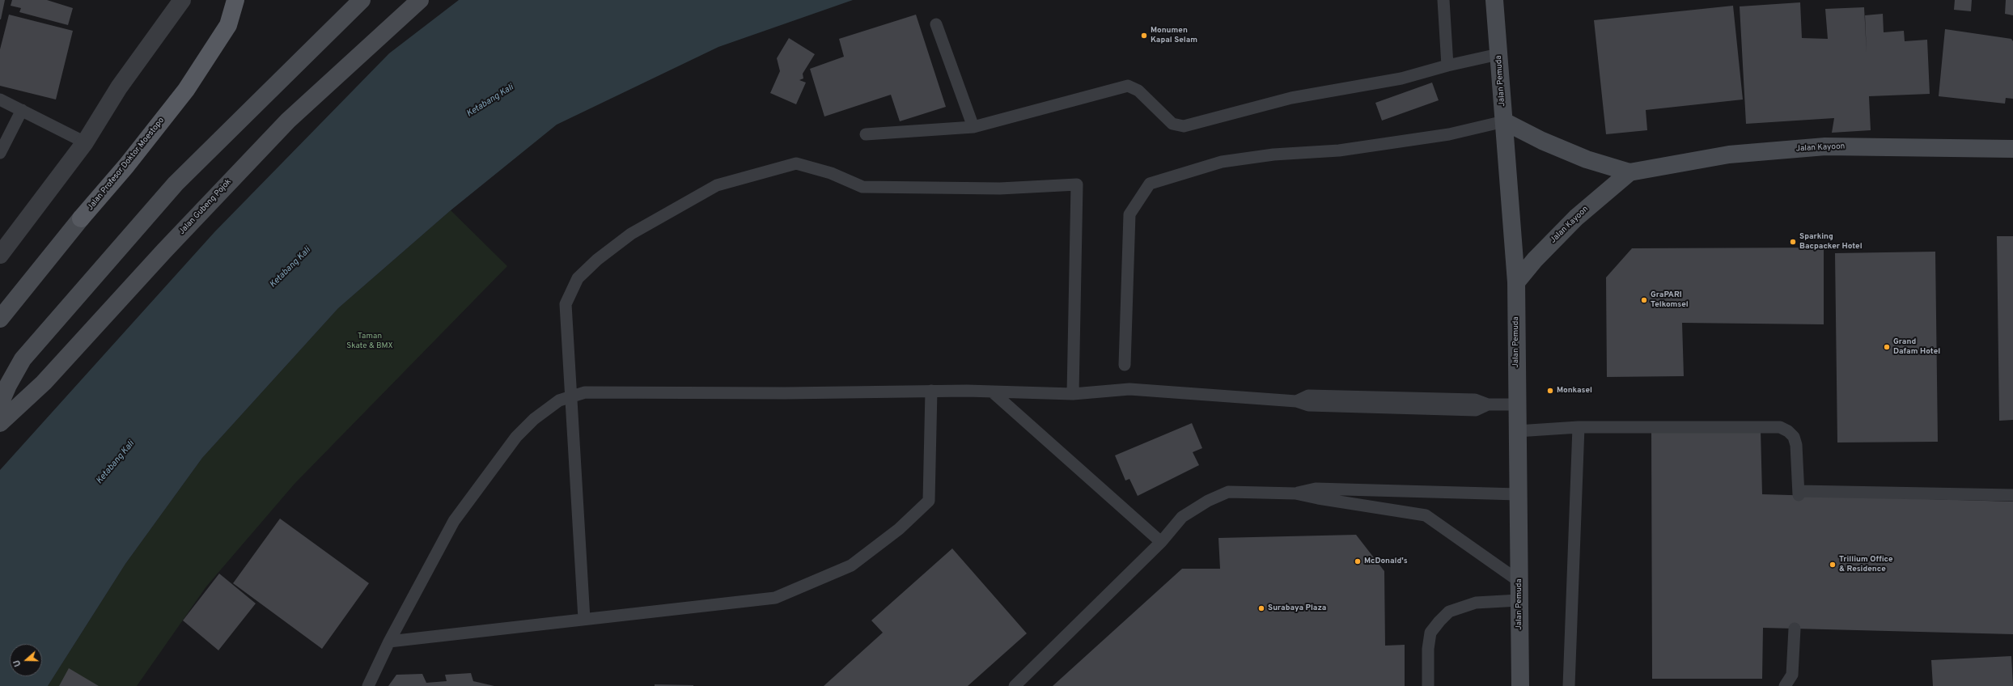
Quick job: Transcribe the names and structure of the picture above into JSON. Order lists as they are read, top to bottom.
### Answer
{
  "streets": {
    "main road": [
      "Jalan Pemuda",
      "Jalan Kayoon",
      "Jalan Profesor Doktor Moestopo",
      "Jalan Gubeng Pojok"
    ]
  },
  "crossings": [
    ["Jalan Pemuda", "Jalan Kayoon"]
  ],
  "water": ["Ketabang Kali"],
  "parks": ["Taman Skate & BMX"],
  "places": [
    "Monumen Kapal Selam",
    "Sparking Bacpacker Hotel",
    "GraPARI Telkomsel",
    "Grand Dafam Hotel",
    "Monkasel",
    "McDonald's",
    "Trillium Office & Residence",
    "Surabaya Plaza"
  ],
  "north": "left"
}
